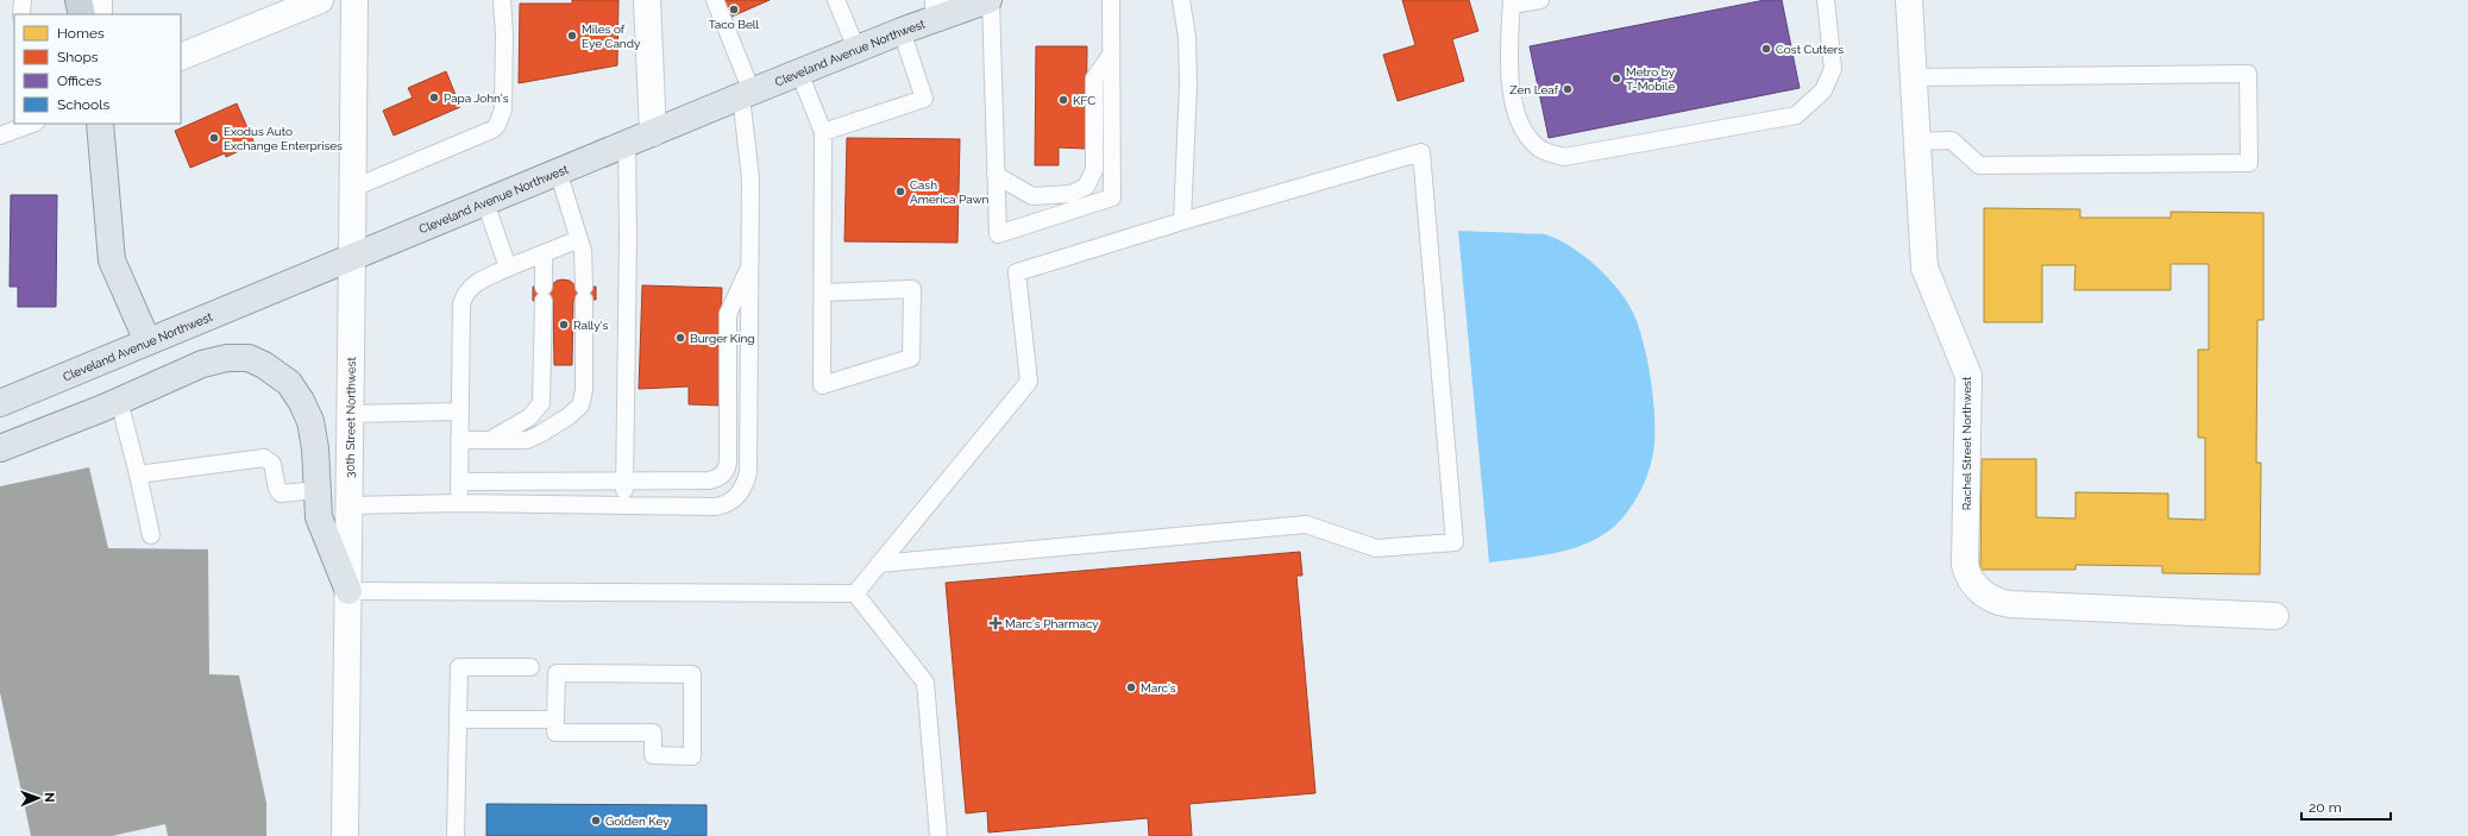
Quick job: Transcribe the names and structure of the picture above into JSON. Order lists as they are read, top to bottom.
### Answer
{
  "streets": {
    "main road": ["Cleveland Avenue Northwest"],
    "street": ["30th Street Northwest", "Rachel Street Northwest"]
  },
  "crossings": [
    ["Cleveland Avenue Northwest", "30th Street Northwest"]
  ],
  "places": {
    "other": [
      "Taco Bell",
      "Miles of Eye Candy",
      "Cost Cutters",
      "Metro by T-Mobile",
      "Zen Leaf",
      "Papa John's",
      "KFC",
      "Exodus Auto Exchange Enterprises",
      "Cash America Pawn",
      "Rally's",
      "Burger King",
      "Marc's",
      "Golden Key"
    ],
    "health": ["Marc's Pharmacy"]
  },
  "legend": [
    "Homes",
    "Shops",
    "Offices",
    "Schools"
  ],
  "scale_bar": "20 m",
  "north": "right"
}
